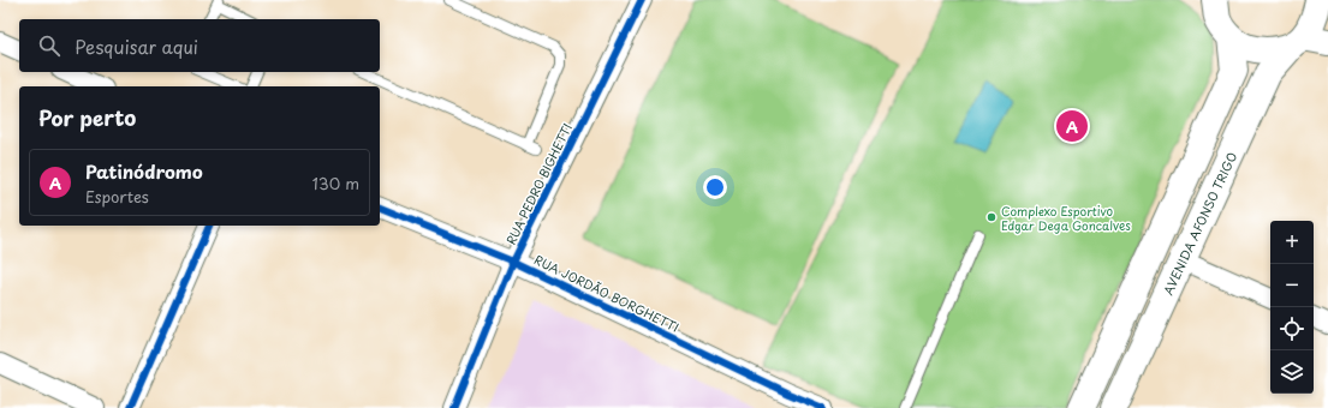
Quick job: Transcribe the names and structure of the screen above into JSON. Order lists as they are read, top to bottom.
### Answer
{
  "streets": {
    "main road": ["AVENIDA AFONSO TRIGO"],
    "street": ["RUA PEDRO BIGHETTI", "RUA JORDÃO BORGHETTI"]
  },
  "crossings": [
    ["RUA PEDRO BIGHETTI", "RUA JORDÃO BORGHETTI"]
  ],
  "places": ["Complexo Esportivo Edgar Dega Goncalves"],
  "page": {
    "search": "Pesquisar aqui",
    "heading": "Por perto",
    "pins": "A",
    "list": [
      {
        "mark": "A",
        "name": "Patinódromo",
        "note": "Esportes",
        "value": "130 m"
      }
    ],
    "map_buttons": ["+", "−"]
  }
}
